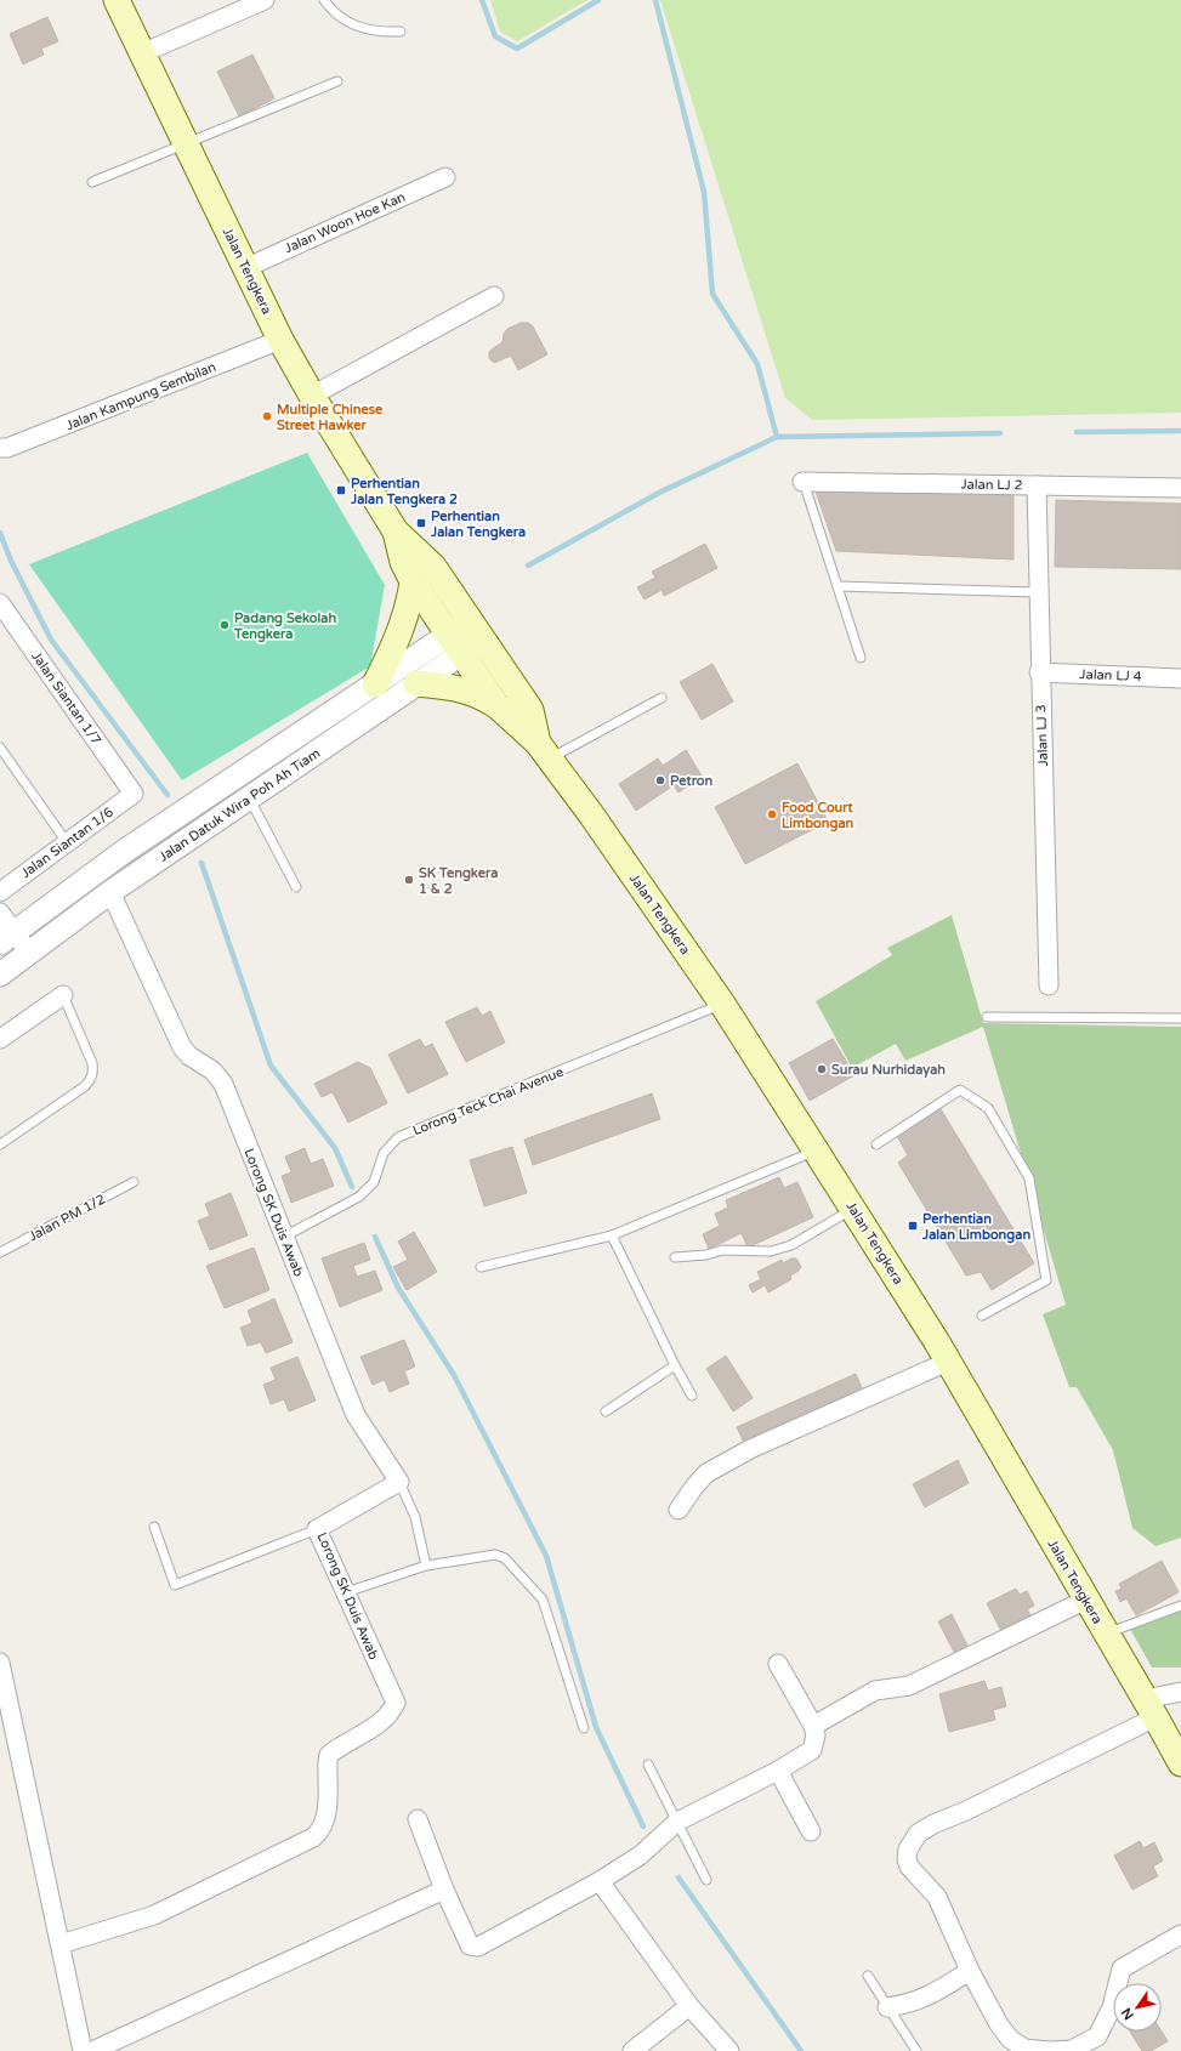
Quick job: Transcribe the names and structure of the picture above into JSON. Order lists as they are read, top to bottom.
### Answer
{
  "streets": {
    "main road": ["Jalan Tengkera"],
    "street": [
      "Jalan Woon Hoe Kan",
      "Jalan Kampung Sembilan",
      "Jalan LJ 2",
      "Jalan LJ 4",
      "Jalan Siantan 1/7",
      "Jalan LJ 3",
      "Jalan Datuk Wira Poh Ah Tiam",
      "Jalan Siantan 1/6",
      "Lorong SK Duis Awab"
    ],
    "lane": ["Lorong Teck Chai Avenue", "Jalan PM 1/2"]
  },
  "crossings": [
    ["Jalan Woon Hoe Kan", "Jalan Tengkera"],
    ["Jalan Tengkera", "Jalan Kampung Sembilan"],
    ["Jalan Tengkera", "Jalan Datuk Wira Poh Ah Tiam"],
    ["Jalan Tengkera", "Lorong Teck Chai Avenue"],
    ["Jalan LJ 2", "Jalan LJ 3"],
    ["Jalan LJ 4", "Jalan LJ 3"],
    ["Jalan Siantan 1/7", "Jalan Siantan 1/6"],
    ["Jalan Datuk Wira Poh Ah Tiam", "Lorong SK Duis Awab"],
    ["Lorong Teck Chai Avenue", "Lorong SK Duis Awab"]
  ],
  "places": {
    "other": [
      "Multiple Chinese Street Hawker",
      "Padang Sekolah Tengkera",
      "Petron",
      "Food Court Limbongan",
      "SK Tengkera 1 & 2",
      "Surau Nurhidayah"
    ],
    "transit": ["Perhentian Jalan Tengkera 2", "Perhentian Jalan Tengkera", "Perhentian Jalan Limbongan"]
  },
  "north": "bottom left"
}
